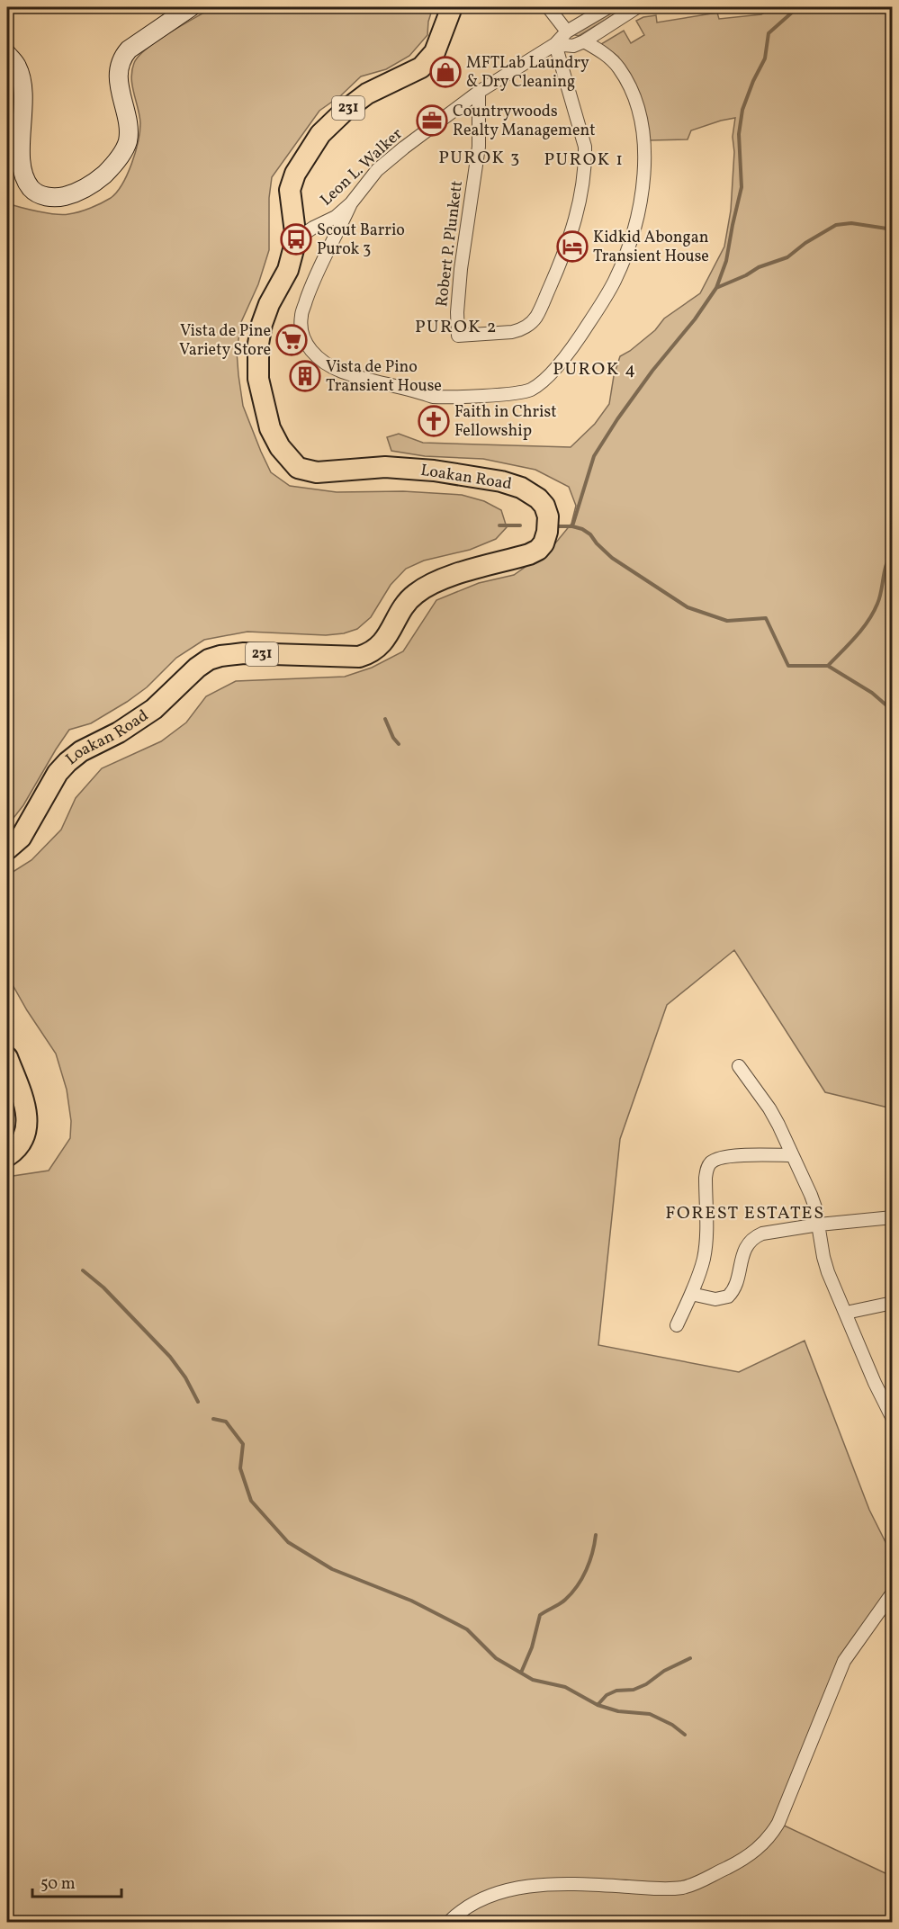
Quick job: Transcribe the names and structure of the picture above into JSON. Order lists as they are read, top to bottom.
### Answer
{
  "streets": {
    "main road": ["231", "Loakan Road"],
    "street": ["Leon L. Walker", "Robert P. Plunkett"]
  },
  "crossings": [
    ["Leon L. Walker", "Robert P. Plunkett"],
    ["Leon L. Walker", "Loakan Road"]
  ],
  "districts": [
    "PUROK 3",
    "PUROK 1",
    "PUROK 2",
    "PUROK 4",
    "FOREST ESTATES"
  ],
  "places": {
    "shop": ["MFTLab Laundry & Dry Cleaning"],
    "office": ["Countrywoods Realty Management"],
    "bus stop": ["Scout Barrio Purok 3"],
    "hotel": ["Kidkid Abongan Transient House"],
    "supermarket": ["Vista de Pine Variety Store"],
    "building": ["Vista de Pino Transient House"],
    "church": ["Faith in Christ Fellowship"]
  },
  "scale_bar": "50 m"
}
